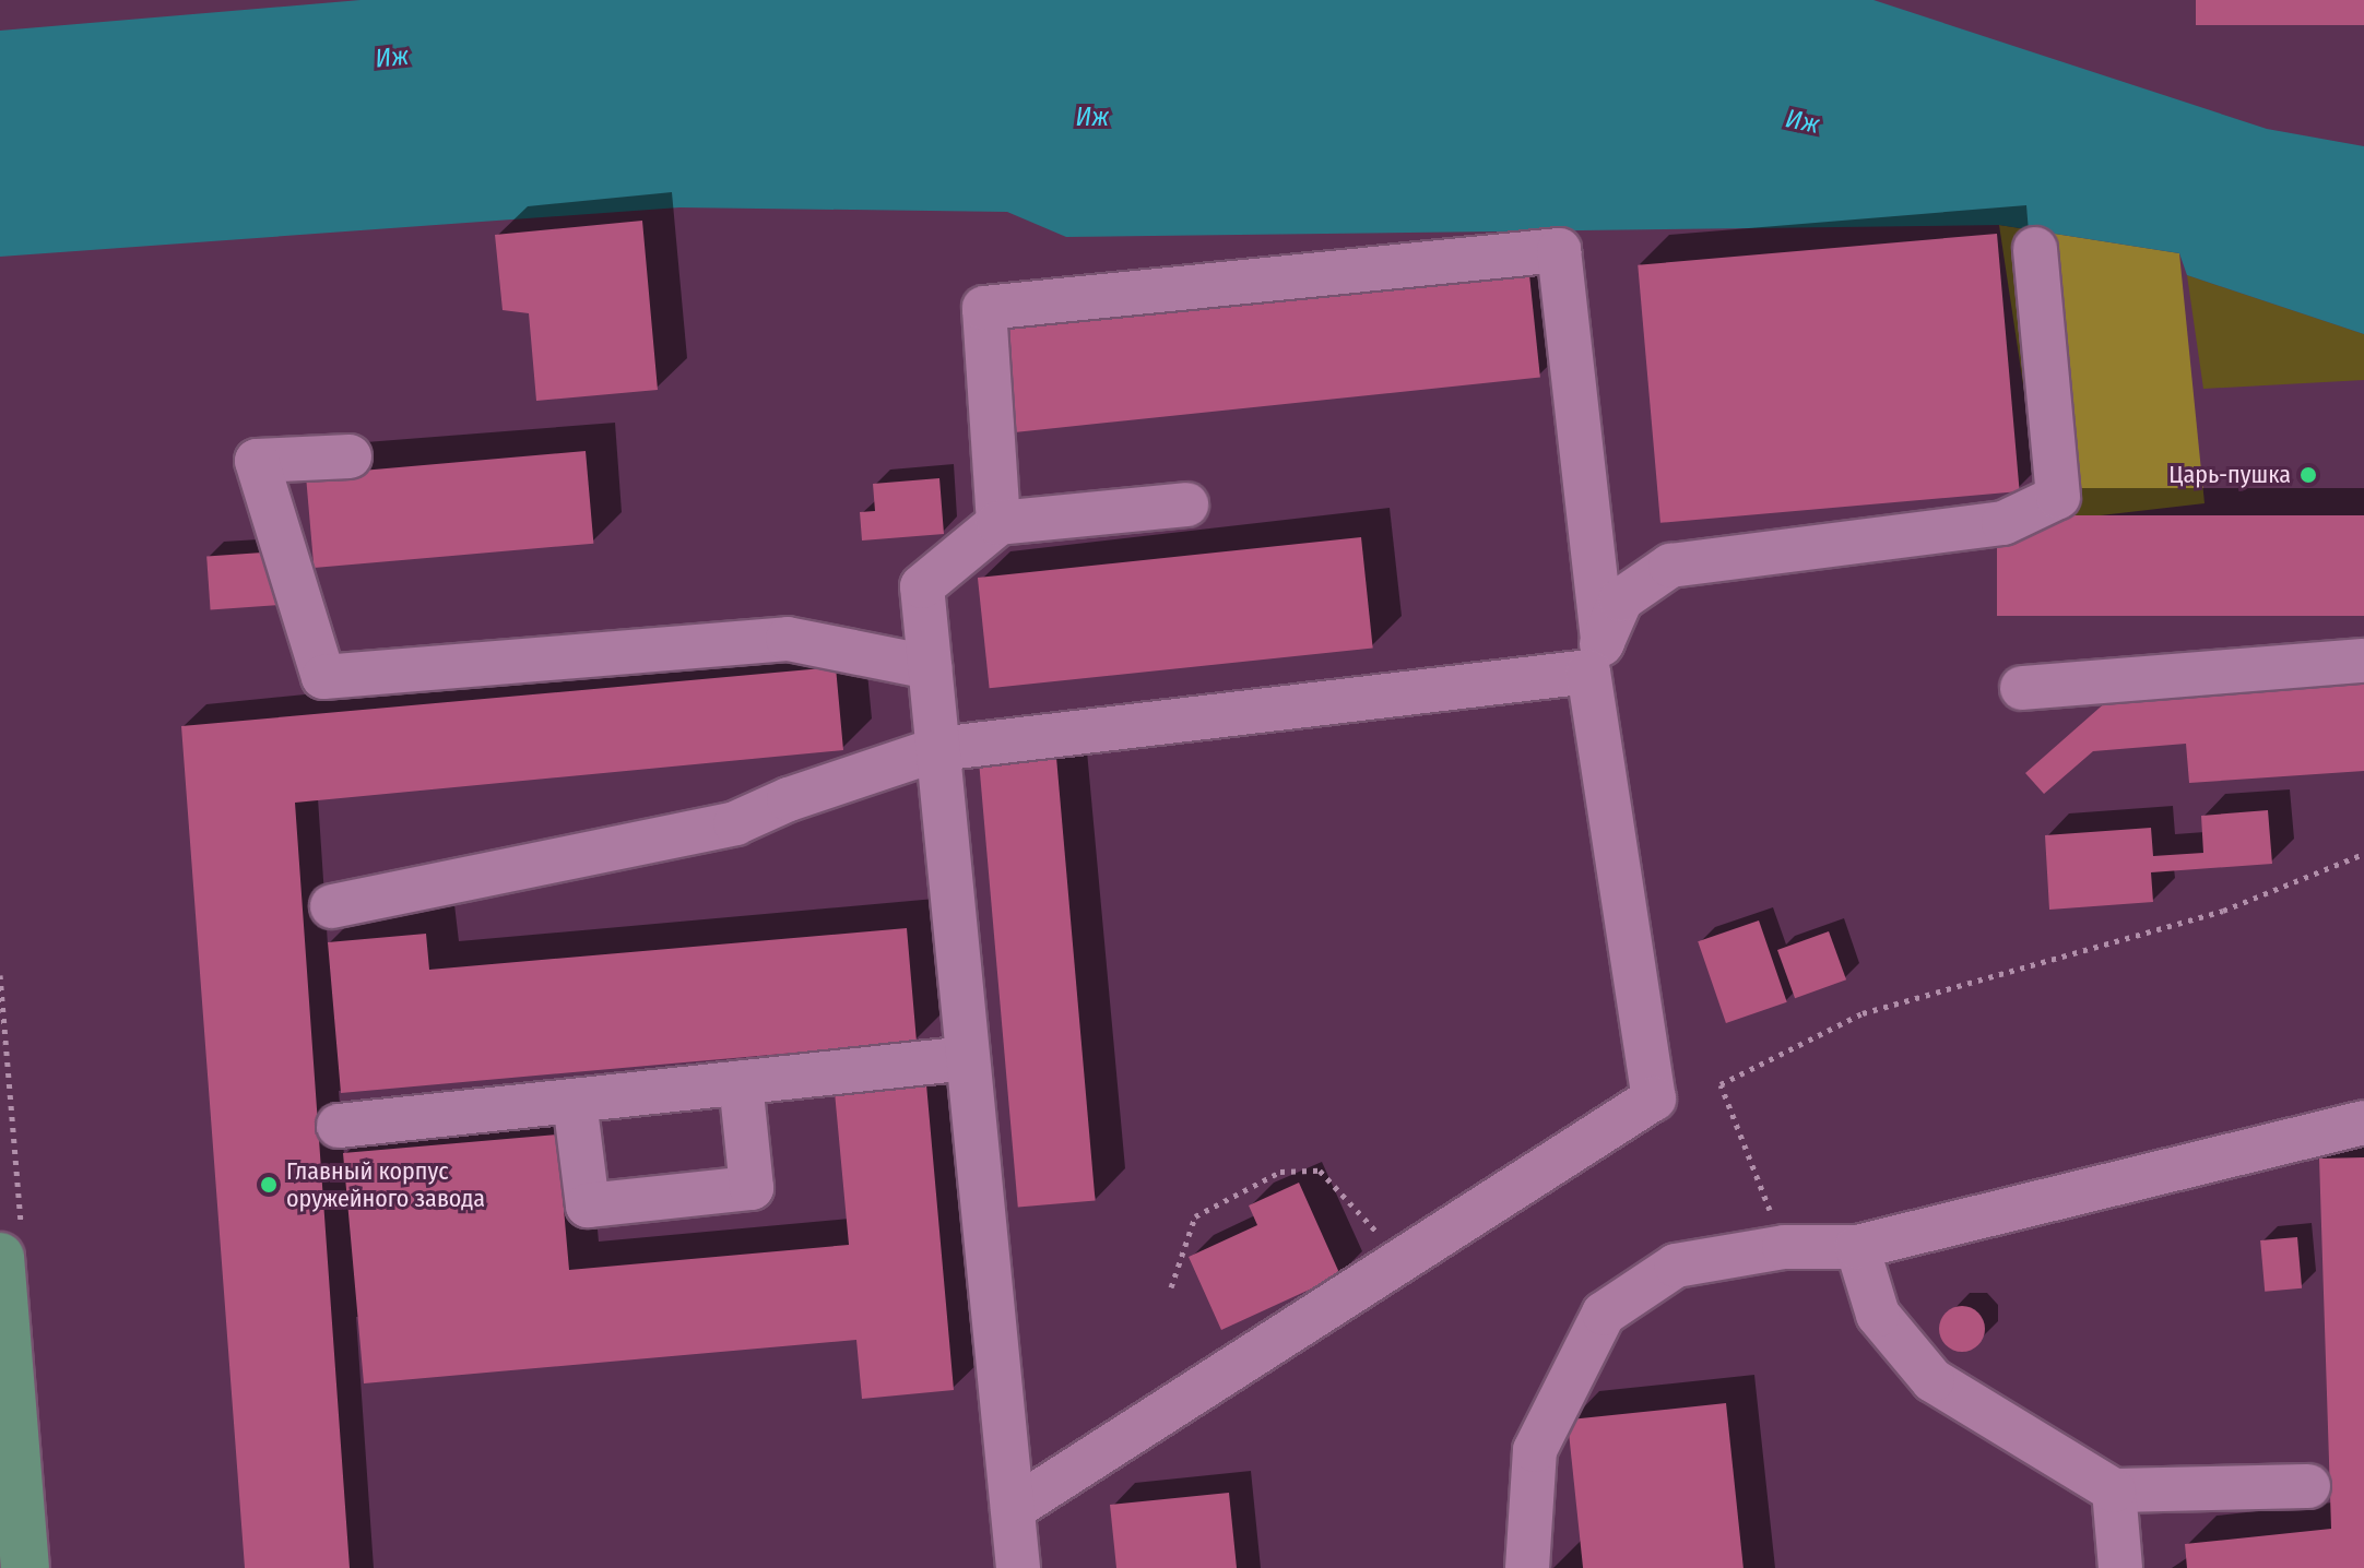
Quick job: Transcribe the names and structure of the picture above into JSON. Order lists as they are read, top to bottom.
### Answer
{
  "water": ["Иж"],
  "places": ["Царь-пушка", "Главный корпус оружейного завода"]
}
